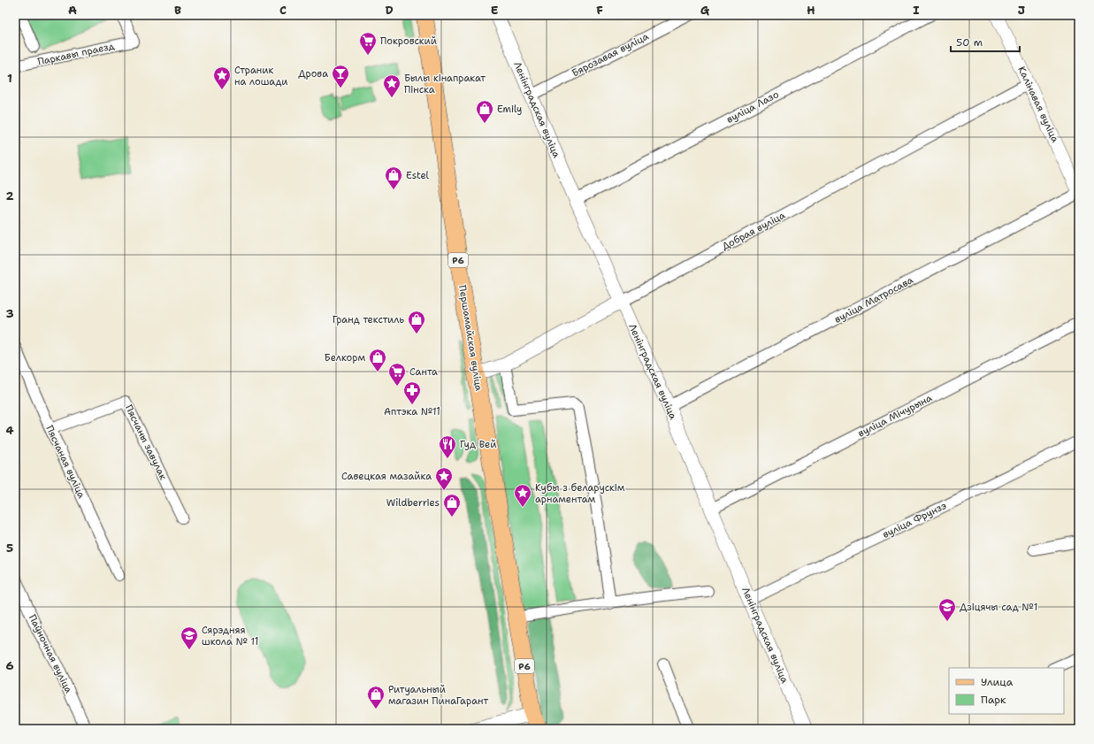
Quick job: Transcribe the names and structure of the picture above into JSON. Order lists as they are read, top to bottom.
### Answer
{
  "streets": {
    "main road": ["Р6", "Першамайская вуліца"],
    "street": [
      "Паркавы праезд",
      "Бярозавая вуліца",
      "Калінавая вуліца",
      "вуліца Лазо",
      "Ленінградская вуліца",
      "Добрая вуліца",
      "вуліца Матросава",
      "вуліца Мічурына",
      "Пясчаны завулак",
      "Пясчаная вуліца",
      "вуліца Фрунзэ",
      "Паўночная вуліца"
    ]
  },
  "crossings": [
    ["Бярозавая вуліца", "Ленінградская вуліца"],
    ["Калінавая вуліца", "Добрая вуліца"],
    ["Калінавая вуліца", "вуліца Матросава"],
    ["вуліца Лазо", "Ленінградская вуліца"],
    ["Ленінградская вуліца", "Добрая вуліца"],
    ["Ленінградская вуліца", "вуліца Матросава"],
    ["Ленінградская вуліца", "вуліца Мічурына"],
    ["Ленінградская вуліца", "вуліца Фрунзэ"],
    ["Добрая вуліца", "Першамайская вуліца"],
    ["Пясчаны завулак", "Пясчаная вуліца"]
  ],
  "places": {
    "supermarket": ["Покровский", "Санта"],
    "bar": ["Дрова"],
    "place": [
      "Страник на лошади",
      "Былы кінапракат Пінска",
      "Савецкая мазайка",
      "Кубы з беларускім арнаментам"
    ],
    "shop": [
      "Emily",
      "Estel",
      "Гранд текстиль",
      "Белкорм",
      "Wildberries",
      "Ритуальный магазин ПинаГарант"
    ],
    "pharmacy": ["Аптэка №11"],
    "restaurant": ["Гуд Вей"],
    "school or university": ["Дзіцячы сад №1", "Сярэдняя школа № 11"]
  },
  "legend": ["Улица", "Парк"],
  "scale_bar": "50 m",
  "grid": {
    "columns": [
      "A",
      "B",
      "C",
      "D",
      "E",
      "F",
      "G",
      "H",
      "I",
      "J"
    ],
    "rows": [
      "1",
      "2",
      "3",
      "4",
      "5",
      "6"
    ]
  }
}
